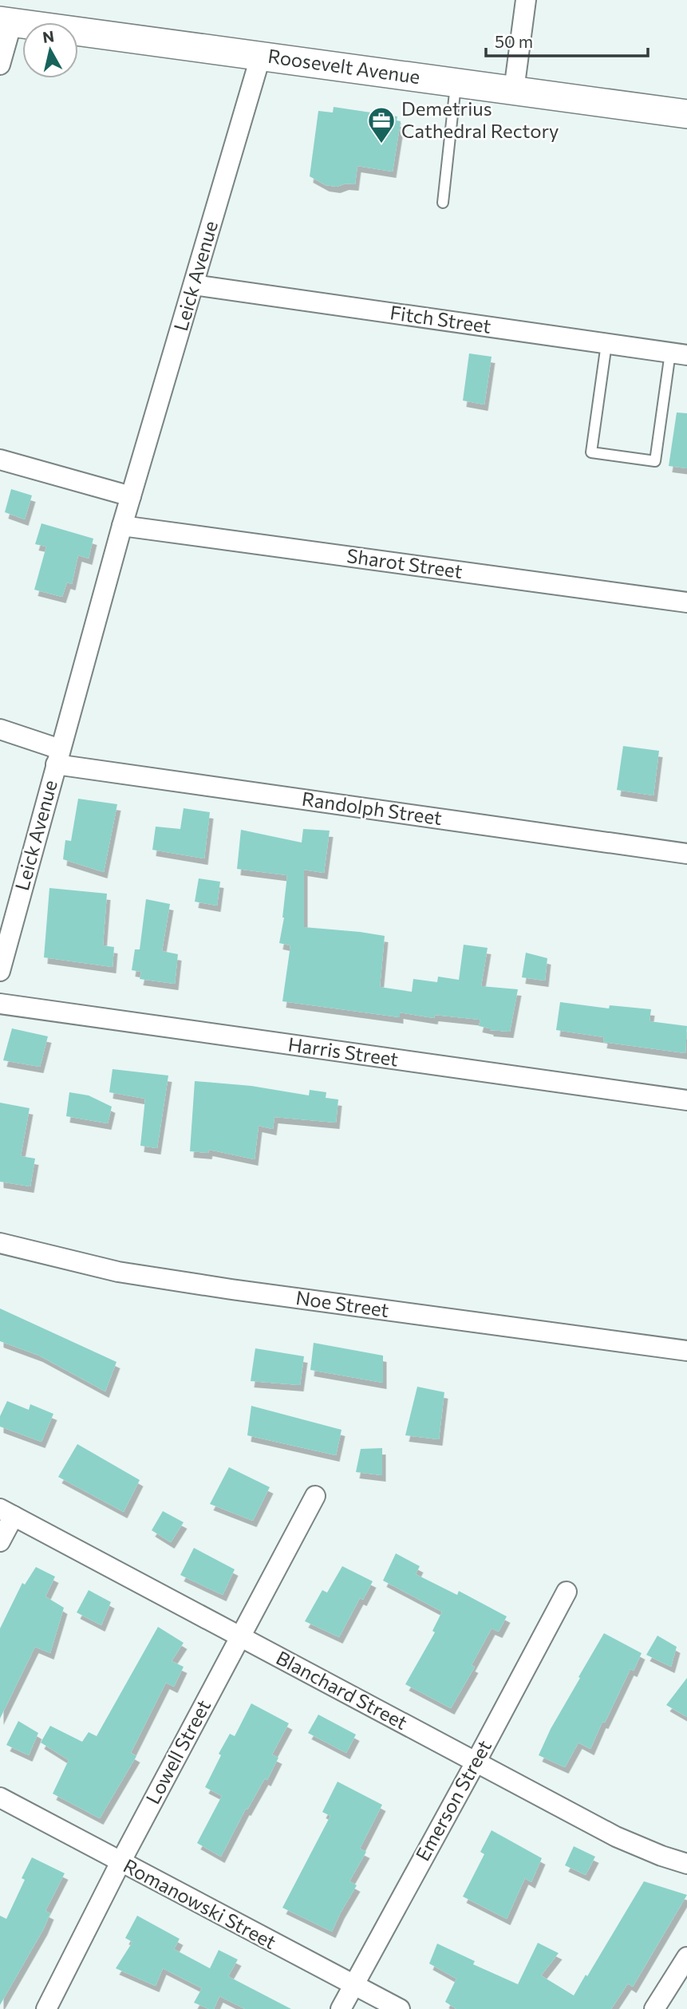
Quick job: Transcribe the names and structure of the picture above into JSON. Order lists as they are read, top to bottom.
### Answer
{
  "streets": {
    "street": [
      "Roosevelt Avenue",
      "Leick Avenue",
      "Fitch Street",
      "Sharot Street",
      "Randolph Street",
      "Harris Street",
      "Noe Street",
      "Blanchard Street",
      "Lowell Street",
      "Emerson Street",
      "Romanowski Street"
    ]
  },
  "crossings": [
    ["Roosevelt Avenue", "Leick Avenue"],
    ["Leick Avenue", "Fitch Street"],
    ["Leick Avenue", "Sharot Street"],
    ["Leick Avenue", "Randolph Street"],
    ["Blanchard Street", "Lowell Street"],
    ["Blanchard Street", "Emerson Street"],
    ["Lowell Street", "Romanowski Street"],
    ["Emerson Street", "Romanowski Street"]
  ],
  "places": {
    "office": ["Demetrius Cathedral Rectory"]
  },
  "scale_bar": "50 m",
  "north": "top"
}
